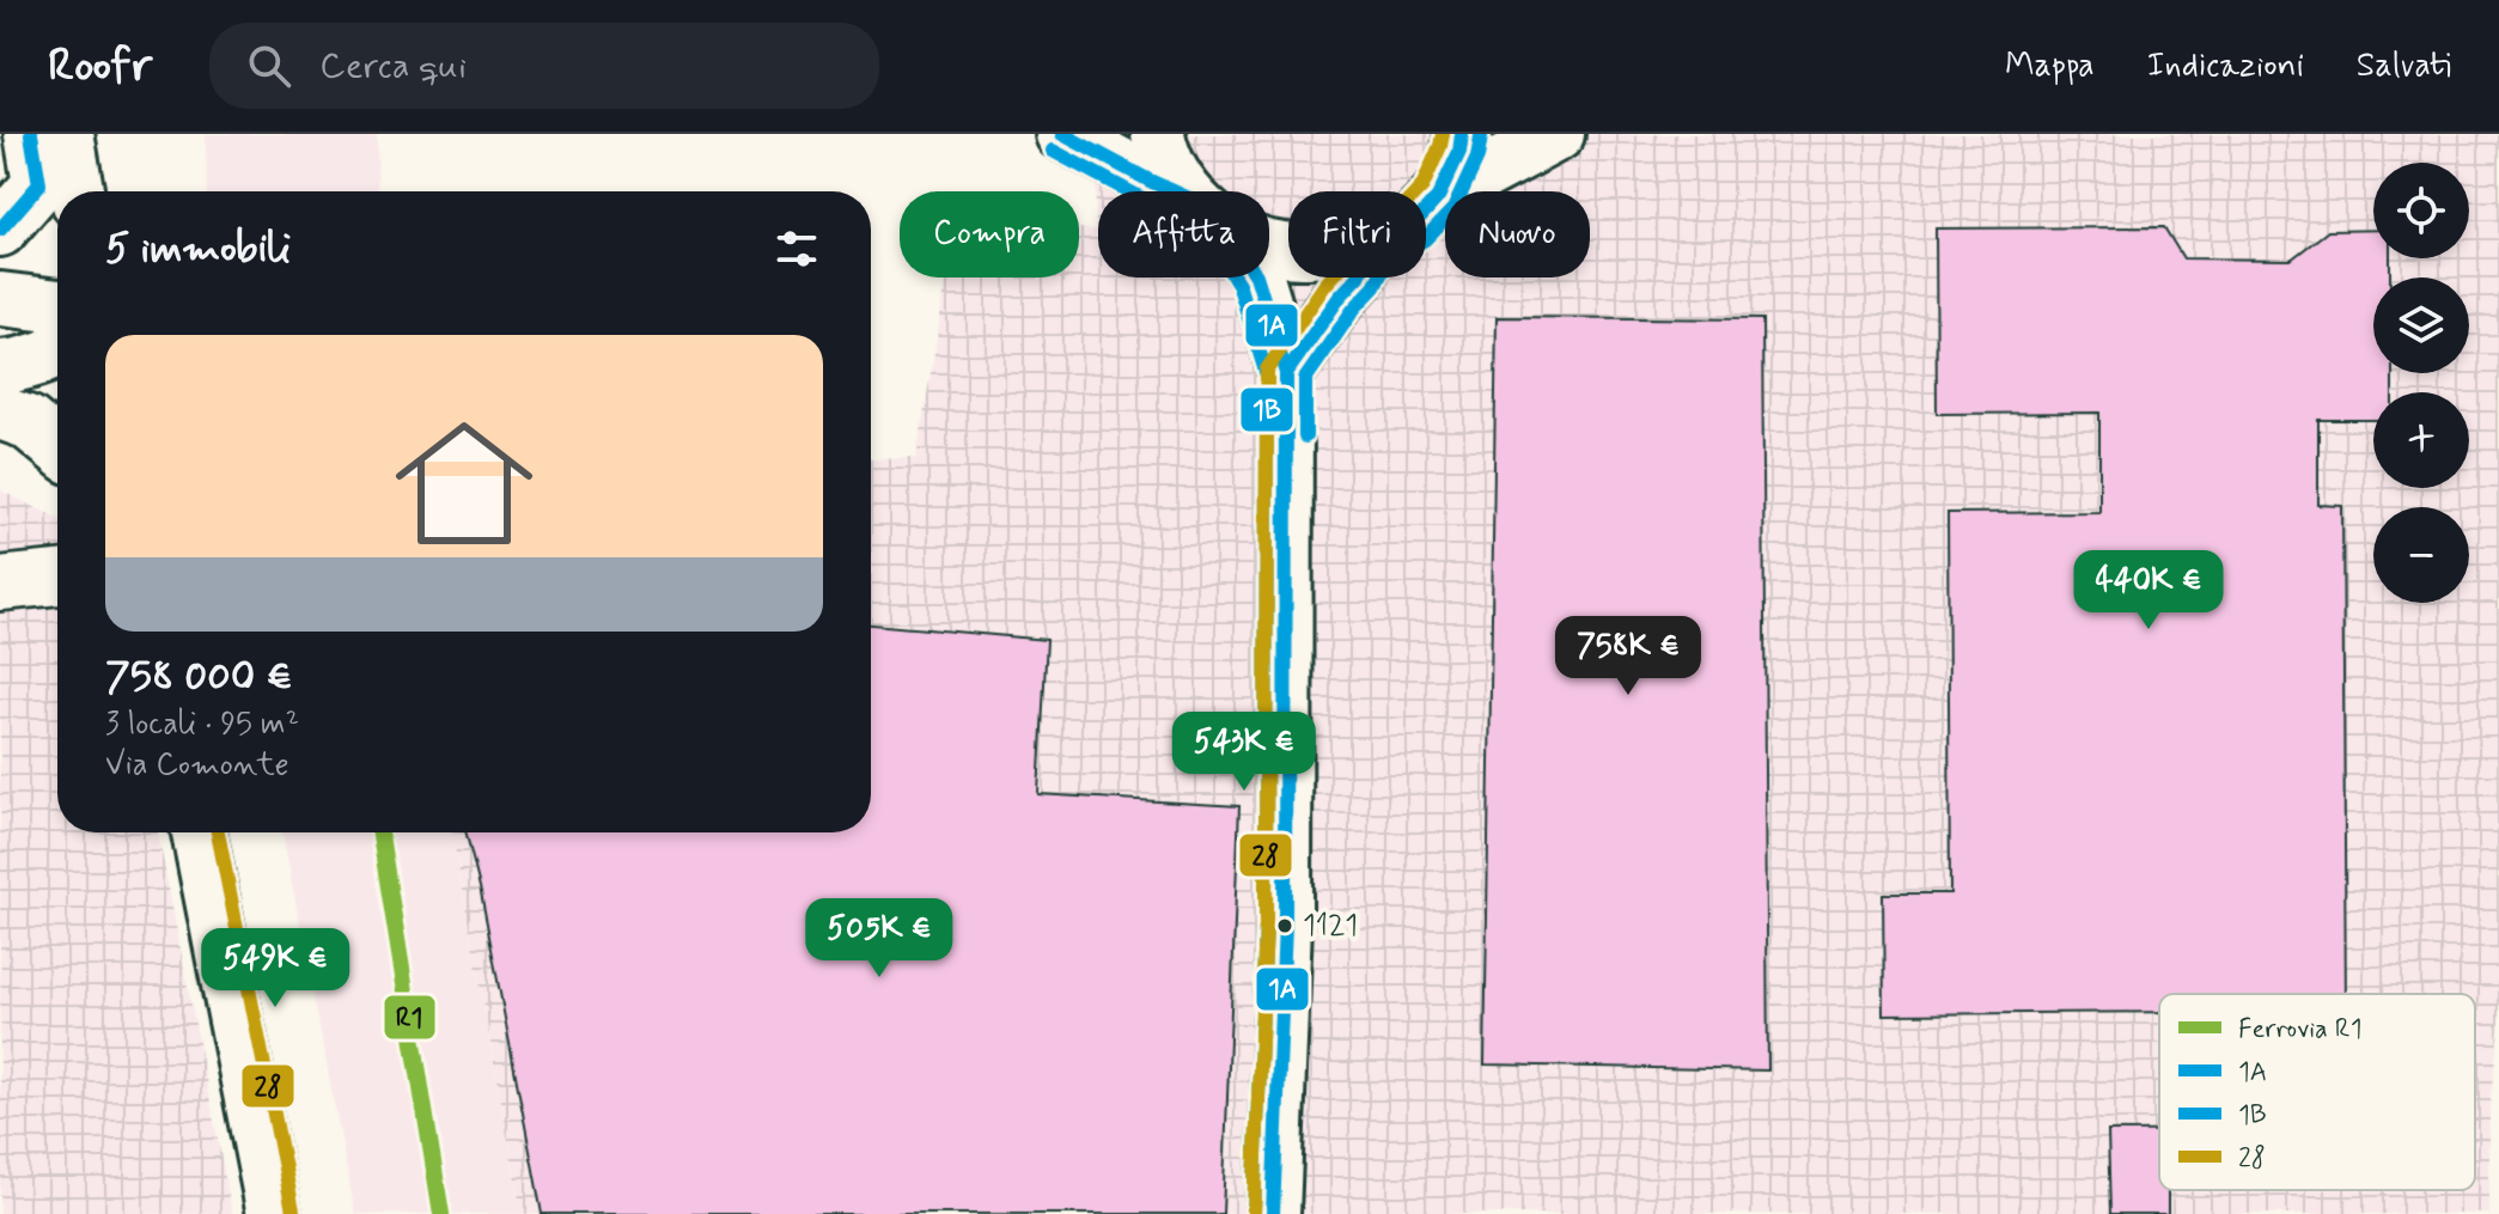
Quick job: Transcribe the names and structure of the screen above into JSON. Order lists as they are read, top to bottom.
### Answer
{
  "places": ["1121"],
  "lines": [
    "transit line 1A",
    "transit line 28",
    "transit line 1B",
    "rail line R1"
  ],
  "legend": [
    "Ferrovia R1",
    "1A",
    "1B",
    "28"
  ],
  "page": {
    "header": "Roofr",
    "search": "Cerca qui",
    "nav": ["Mappa", "Indicazioni", "Salvati"],
    "map_buttons": ["+", "−"],
    "chip": [
      "Compra",
      "Affitta",
      "Filtri",
      "Nuovo"
    ],
    "heading": "5 immobili",
    "list": [
      {
        "name": "758 000 €",
        "note": "3 locali · 95 m² · Via Comonte"
      }
    ],
    "price": [
      "440K €",
      "758K €",
      "543K €",
      "505K €",
      "549K €"
    ]
  }
}
